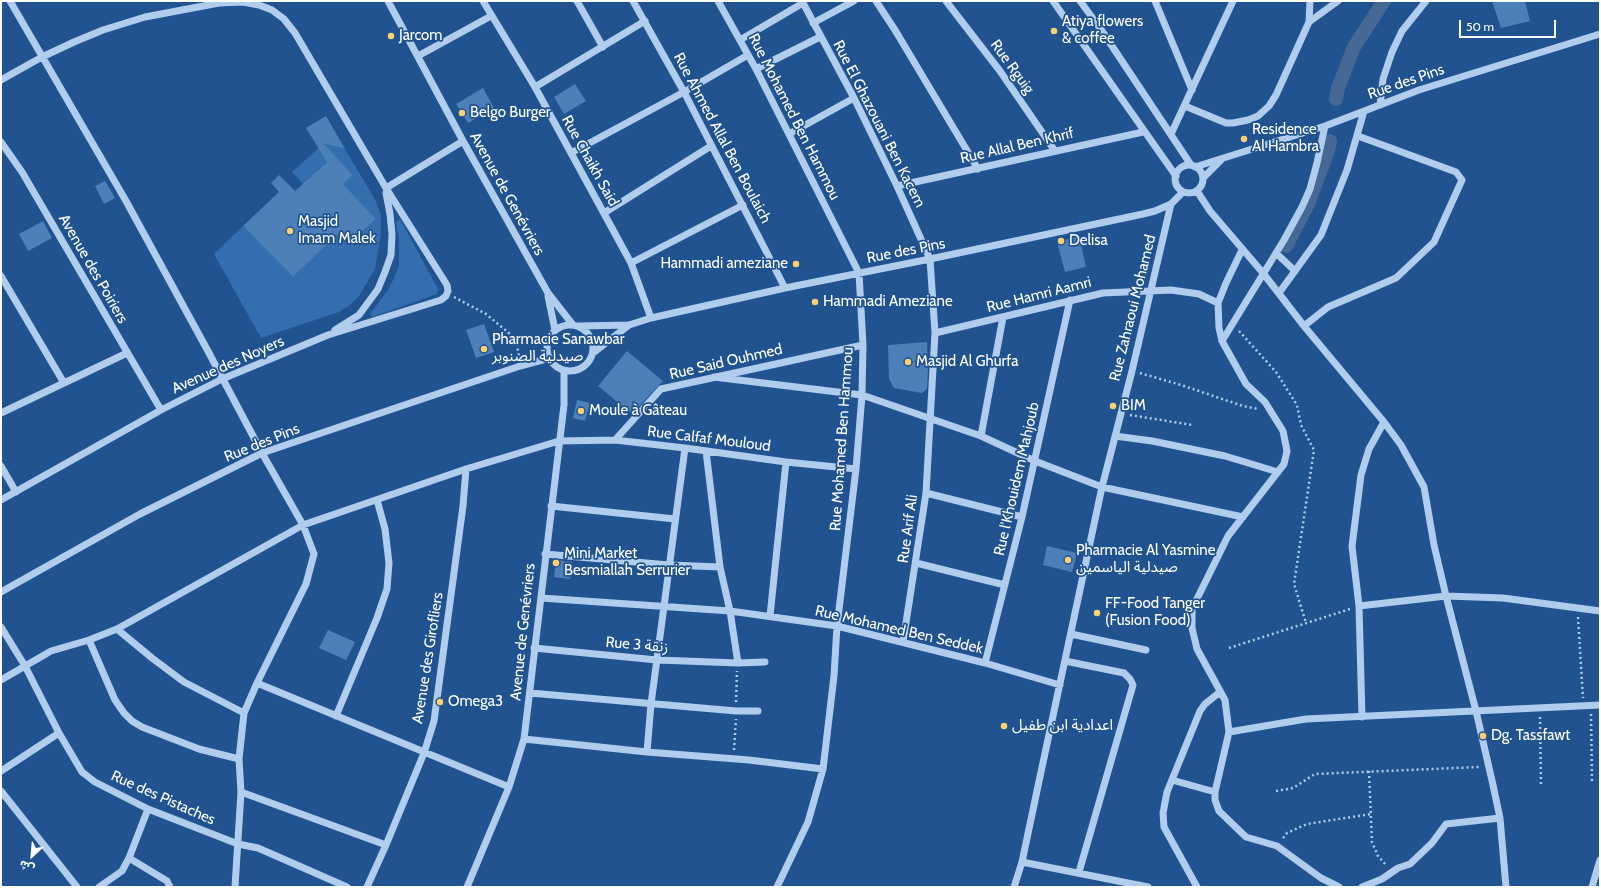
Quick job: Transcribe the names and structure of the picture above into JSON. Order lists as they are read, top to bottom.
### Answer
{
  "streets": {
    "street": [
      "Rue Rguig",
      "Rue des Pins",
      "Rue Mohamed Ben Hammou",
      "Rue El Ghazouani Ben Kacem",
      "Rue Ahmed Allal Ben Boulaich",
      "Rue Allal Ben Khrif",
      "Rue Chaikh Said",
      "Avenue de Genévriers",
      "Avenue des Poiriers",
      "Rue Hamri Aamri",
      "Rue Zahraoui Mohamed",
      "Rue Said Ouhmed",
      "Avenue des Noyers",
      "Rue Calfaf Mouloud",
      "Rue l'Khouidem Mahjoub",
      "Rue Arif Ali",
      "Rue Mohamed Ben Seddek",
      "Rue 3 زنقة",
      "Avenue des Girofliers",
      "Rue des Pistaches"
    ]
  },
  "crossings": [
    ["Rue Rguig", "Rue Allal Ben Khrif"],
    ["Rue des Pins", "Rue Mohamed Ben Hammou"],
    ["Rue des Pins", "Rue El Ghazouani Ben Kacem"],
    ["Rue des Pins", "Rue Ahmed Allal Ben Boulaich"],
    ["Rue des Pins", "Rue Chaikh Said"],
    ["Rue des Pins", "Avenue de Genévriers"],
    ["Rue des Pins", "Rue Zahraoui Mohamed"],
    ["Rue des Pins", "Rue Arif Ali"],
    ["Rue Mohamed Ben Hammou", "Rue Said Ouhmed"],
    ["Rue Mohamed Ben Hammou", "Rue Calfaf Mouloud"],
    ["Rue Mohamed Ben Hammou", "Rue Mohamed Ben Seddek"],
    ["Rue El Ghazouani Ben Kacem", "Rue Allal Ben Khrif"],
    ["Rue El Ghazouani Ben Kacem", "Rue Arif Ali"],
    ["Avenue de Genévriers", "Rue Calfaf Mouloud"],
    ["Avenue de Genévriers", "Rue Mohamed Ben Seddek"],
    ["Avenue de Genévriers", "Rue 3 زنقة"],
    ["Avenue des Poiriers", "Avenue des Noyers"],
    ["Rue Hamri Aamri", "Rue Zahraoui Mohamed"],
    ["Rue Hamri Aamri", "Rue l'Khouidem Mahjoub"],
    ["Rue Hamri Aamri", "Rue Arif Ali"],
    ["Rue Zahraoui Mohamed", "Rue Mohamed Ben Seddek"],
    ["Rue Said Ouhmed", "Rue Calfaf Mouloud"],
    ["Rue Calfaf Mouloud", "Avenue des Girofliers"],
    ["Rue Calfaf Mouloud", "Rue des Pistaches"],
    ["Rue l'Khouidem Mahjoub", "Rue Mohamed Ben Seddek"],
    ["Rue Arif Ali", "Rue Mohamed Ben Seddek"]
  ],
  "places": [
    "Atiya flowers & coffee",
    "Jarcom",
    "Belgo Burger",
    "Residence Al Hambra",
    "Masjid Imam Malek",
    "Delisa",
    "Hammadi ameziane",
    "Hammadi Ameziane",
    "Pharmacie Sanawbar صيدلية الصنوبر",
    "Masjid Al Ghurfa",
    "BIM",
    "Moule à Gâteau",
    "Pharmacie Al Yasmine صيدلية الياسمين",
    "Mini Market Besmiallah Serrurier",
    "FF-Food Tanger (Fusion Food)",
    "Omega3",
    "اعدادية ابن طفيل",
    "Dg. Tassfawt"
  ],
  "scale_bar": "50 m",
  "north": "bottom left"
}
